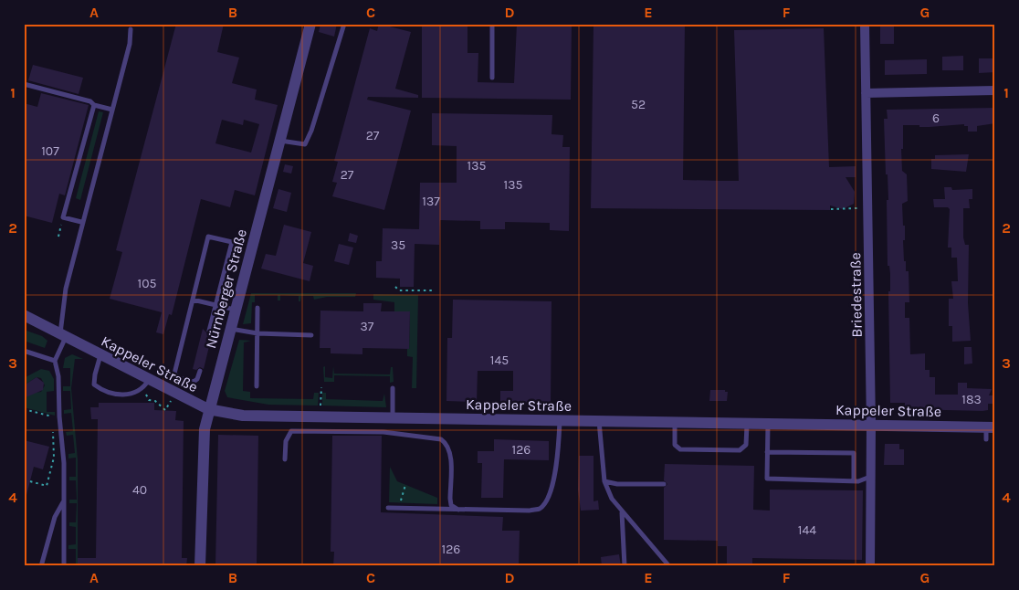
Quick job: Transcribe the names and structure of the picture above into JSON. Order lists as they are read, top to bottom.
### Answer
{
  "streets": {
    "street": ["Nürnberger Straße", "Briedestraße", "Kappeler Straße"]
  },
  "crossings": [
    ["Nürnberger Straße", "Kappeler Straße"],
    ["Briedestraße", "Kappeler Straße"]
  ],
  "house_numbers": [
    "52",
    "6",
    "27",
    "107",
    "135",
    "27",
    "135",
    "137",
    "35",
    "105",
    "37",
    "145",
    "183",
    "126",
    "40",
    "144",
    "126"
  ],
  "grid": {
    "columns": [
      "A",
      "B",
      "C",
      "D",
      "E",
      "F",
      "G"
    ],
    "rows": [
      "1",
      "2",
      "3",
      "4"
    ]
  }
}
